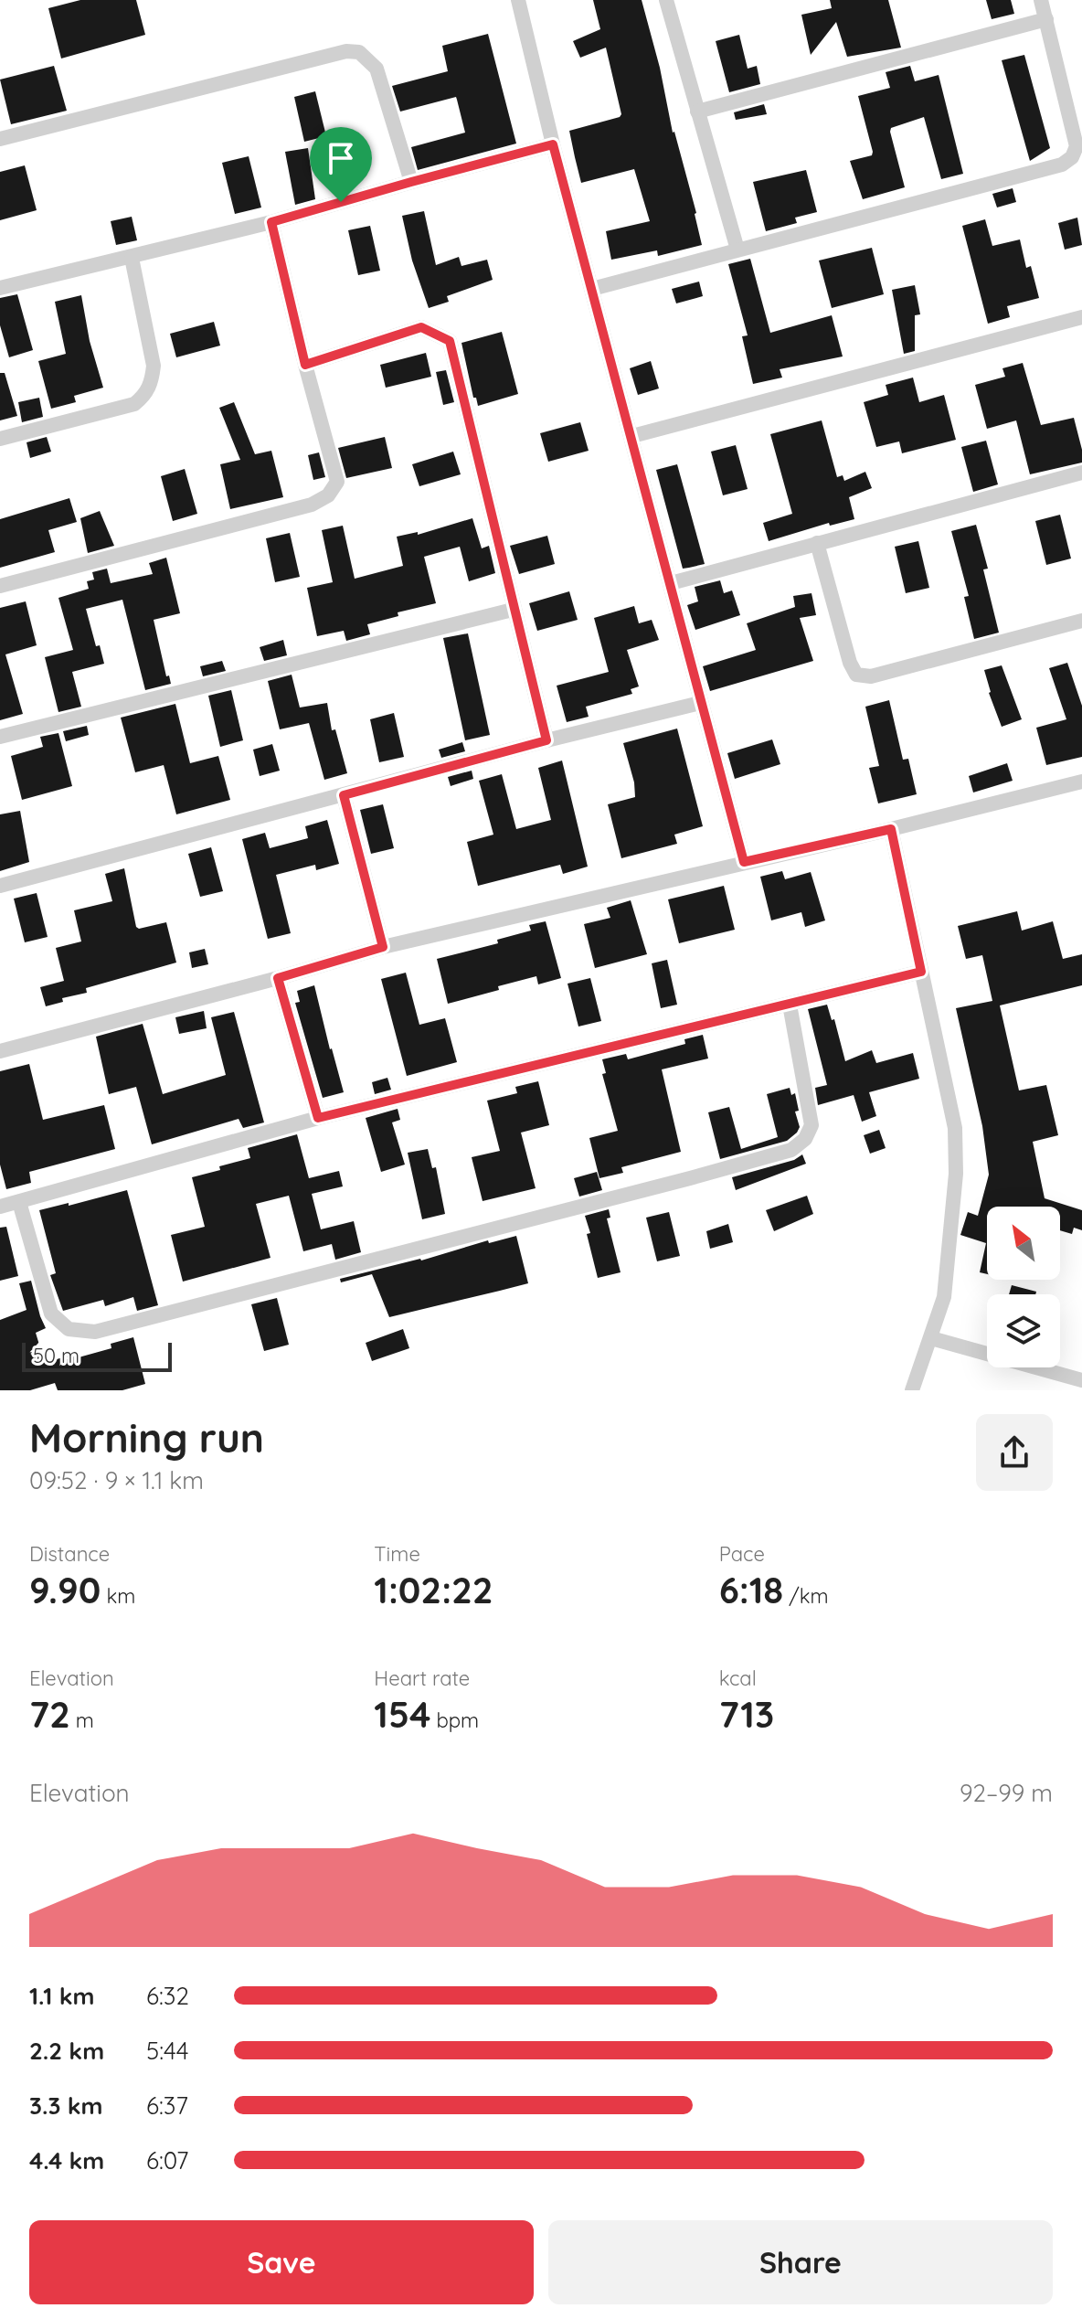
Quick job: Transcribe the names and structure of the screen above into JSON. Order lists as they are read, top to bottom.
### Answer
{
  "scale_bar": "50 m",
  "north": "top left",
  "page": {
    "scale": "50 m",
    "heading": ["Morning run", "09:52 · 9 × 1.1 km"],
    "stats": [
      ["Distance", "9.90 km"],
      ["Time", "1:02:22"],
      ["Pace", "6:18 /km"],
      ["Elevation", "72 m"],
      ["Heart rate", "154 bpm"],
      ["kcal", "713"]
    ],
    "chart": ["Elevation", "92–99 m"],
    "list": [
      {
        "name": "1.1 km",
        "note": "6:32"
      },
      {
        "name": "2.2 km",
        "note": "5:44"
      },
      {
        "name": "3.3 km",
        "note": "6:37"
      },
      {
        "name": "4.4 km",
        "note": "6:07"
      }
    ],
    "buttons": ["Save", "Share"]
  }
}
